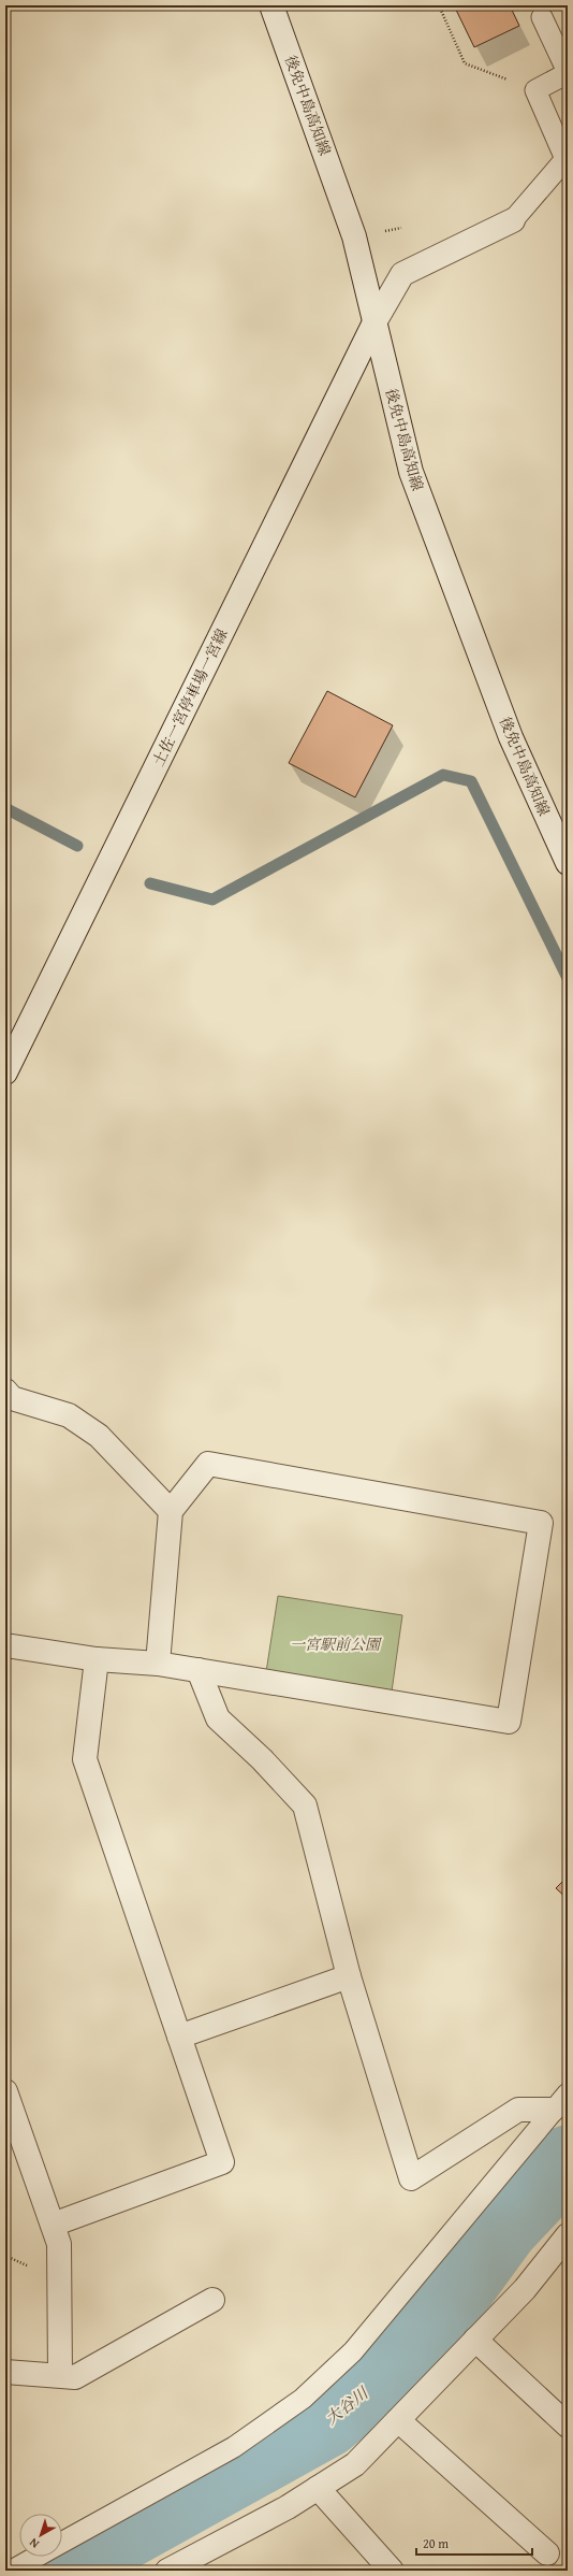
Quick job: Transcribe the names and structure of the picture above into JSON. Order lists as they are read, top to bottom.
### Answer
{
  "streets": {
    "street": ["後免中島高知線", "土佐一宮停車場一宮線"]
  },
  "crossings": [
    ["後免中島高知線", "土佐一宮停車場一宮線"]
  ],
  "water": ["大谷川"],
  "parks": ["一宮駅前公園"],
  "scale_bar": "20 m",
  "north": "bottom left"
}
